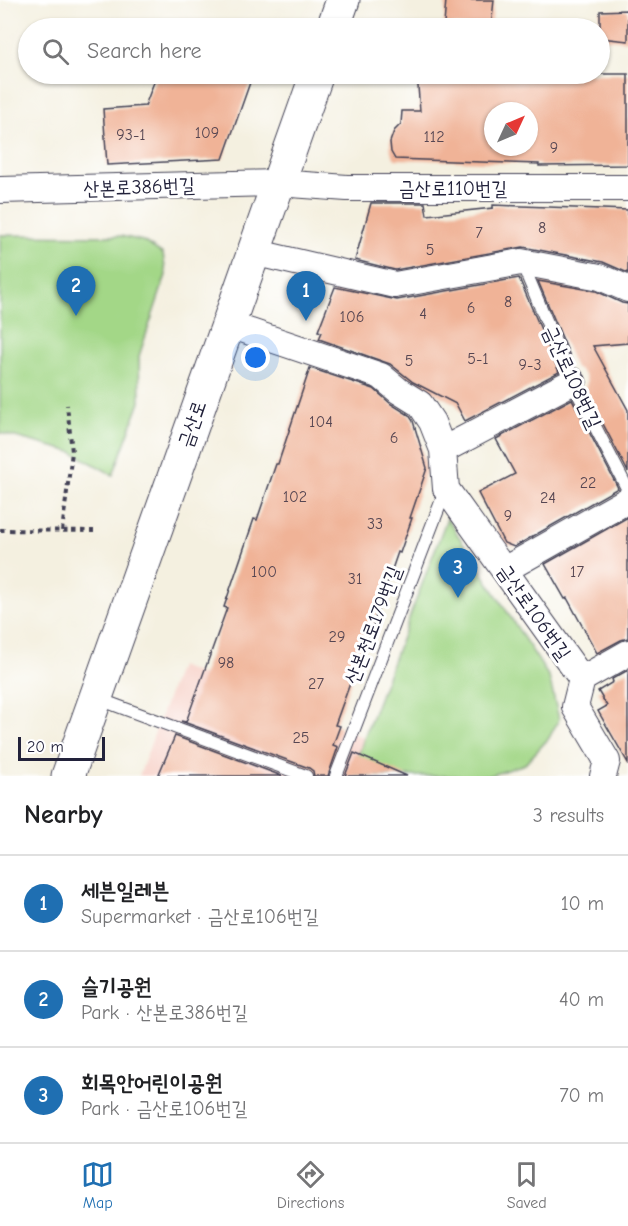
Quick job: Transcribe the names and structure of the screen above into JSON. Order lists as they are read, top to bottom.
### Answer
{
  "streets": {
    "street": [
      "산본로386번길",
      "금산로110번길",
      "금산로",
      "금산로106번길"
    ],
    "lane": ["금산로108번길", "산본천로179번길"]
  },
  "crossings": [
    ["산본로386번길", "금산로110번길"],
    ["산본로386번길", "금산로"],
    ["금산로110번길", "금산로"],
    ["금산로106번길", "산본천로179번길"]
  ],
  "house_numbers": [
    "109",
    "93-1",
    "112",
    "9",
    "8",
    "7",
    "5",
    "8",
    "6",
    "4",
    "106",
    "5-1",
    "5",
    "9-3",
    "104",
    "6",
    "22",
    "102",
    "24",
    "9",
    "33",
    "100",
    "17",
    "31",
    "29",
    "98",
    "27",
    "25"
  ],
  "scale_bar": "20 m",
  "north": "top right",
  "page": {
    "search": "Search here",
    "pins": ["2", "1", "3"],
    "scale": "20 m",
    "heading": ["Nearby", "3 results"],
    "list": [
      {
        "mark": "1",
        "name": "세븐일레븐",
        "note": "Supermarket · 금산로106번길",
        "value": "10 m"
      },
      {
        "mark": "2",
        "name": "슬기공원",
        "note": "Park · 산본로386번길",
        "value": "40 m"
      },
      {
        "mark": "3",
        "name": "회목안어린이공원",
        "note": "Park · 금산로106번길",
        "value": "70 m"
      }
    ],
    "nav": ["Map", "Directions", "Saved"]
  }
}
